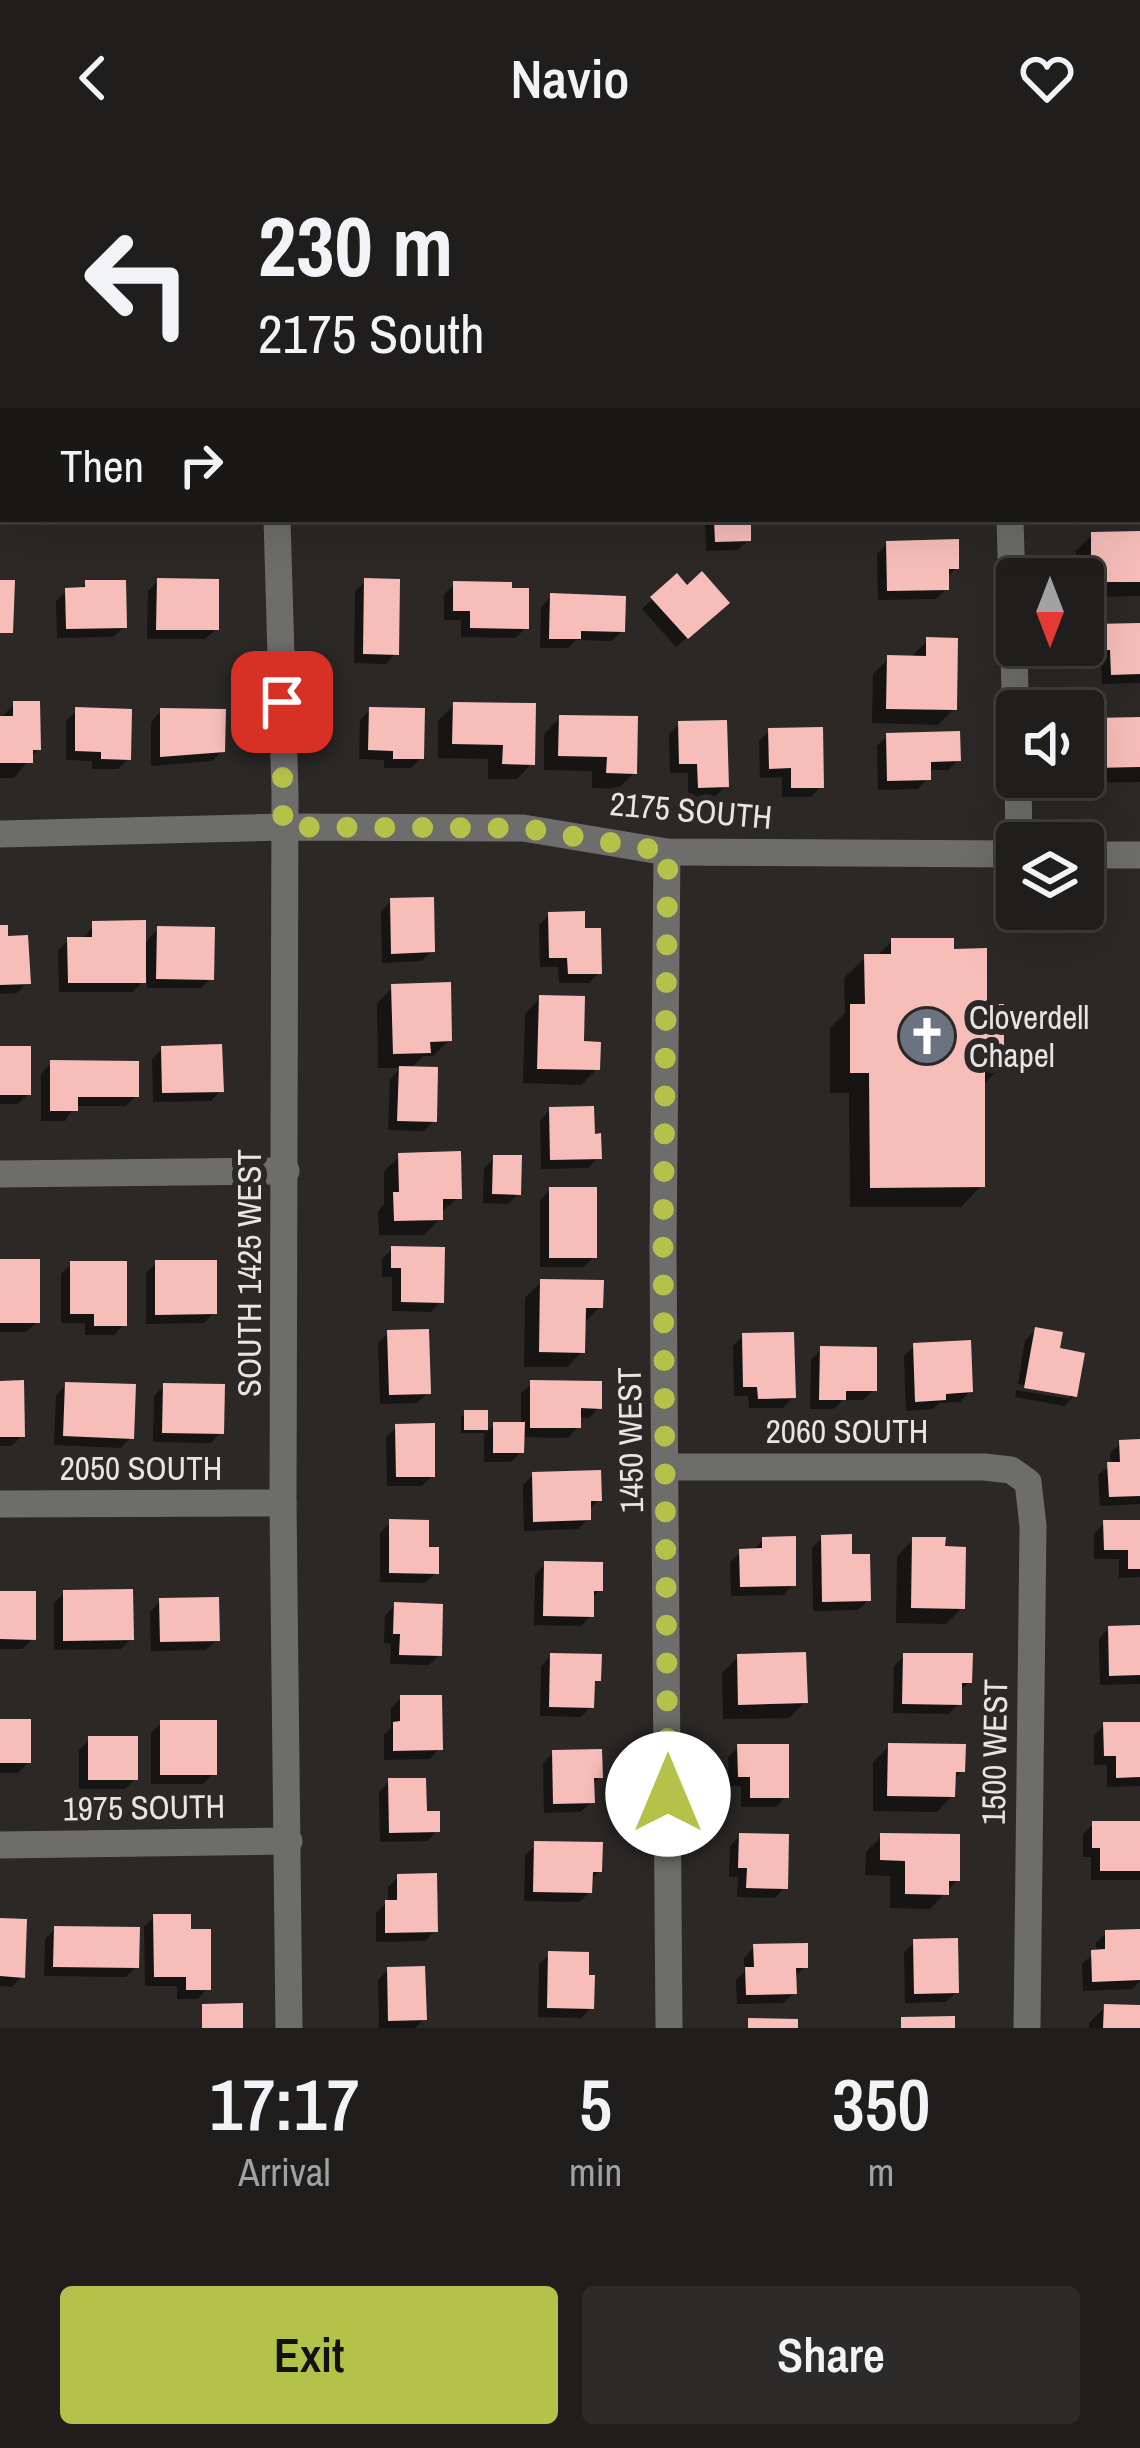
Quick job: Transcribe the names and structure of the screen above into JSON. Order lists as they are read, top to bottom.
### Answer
{
  "streets": {
    "street": [
      "2175 SOUTH",
      "SOUTH 1425 WEST",
      "2060 SOUTH",
      "1450 WEST",
      "2050 SOUTH",
      "1500 WEST",
      "1975 SOUTH"
    ]
  },
  "crossings": [
    ["2175 SOUTH", "SOUTH 1425 WEST"],
    ["2175 SOUTH", "1450 WEST"],
    ["SOUTH 1425 WEST", "2050 SOUTH"],
    ["SOUTH 1425 WEST", "1975 SOUTH"],
    ["2060 SOUTH", "1450 WEST"],
    ["2060 SOUTH", "1500 WEST"]
  ],
  "places": {
    "church": ["Cloverdell Chapel"]
  },
  "north": "bottom",
  "page": {
    "header": "Navio",
    "turn": ["230 m", "2175 South"],
    "then": "Then",
    "eta": [
      "17:17",
      "Arrival",
      "5",
      "min",
      "350",
      "m"
    ],
    "buttons": ["Exit", "Share"]
  }
}
